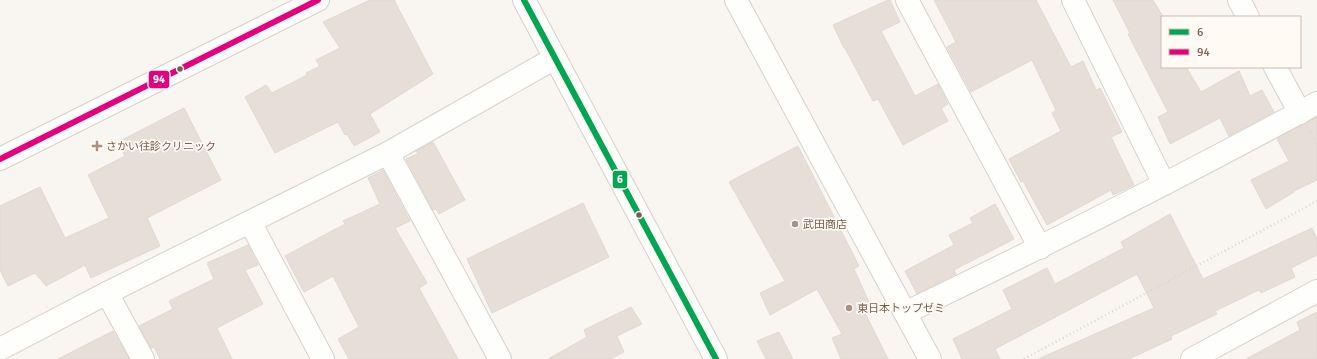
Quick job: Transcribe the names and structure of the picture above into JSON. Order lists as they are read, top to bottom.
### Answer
{
  "places": {
    "health": ["さかい往診クリニック"],
    "other": ["武田商店", "東日本トップゼミ"]
  },
  "lines": ["transit line 6", "transit line 94"],
  "legend": ["6", "94"]
}
